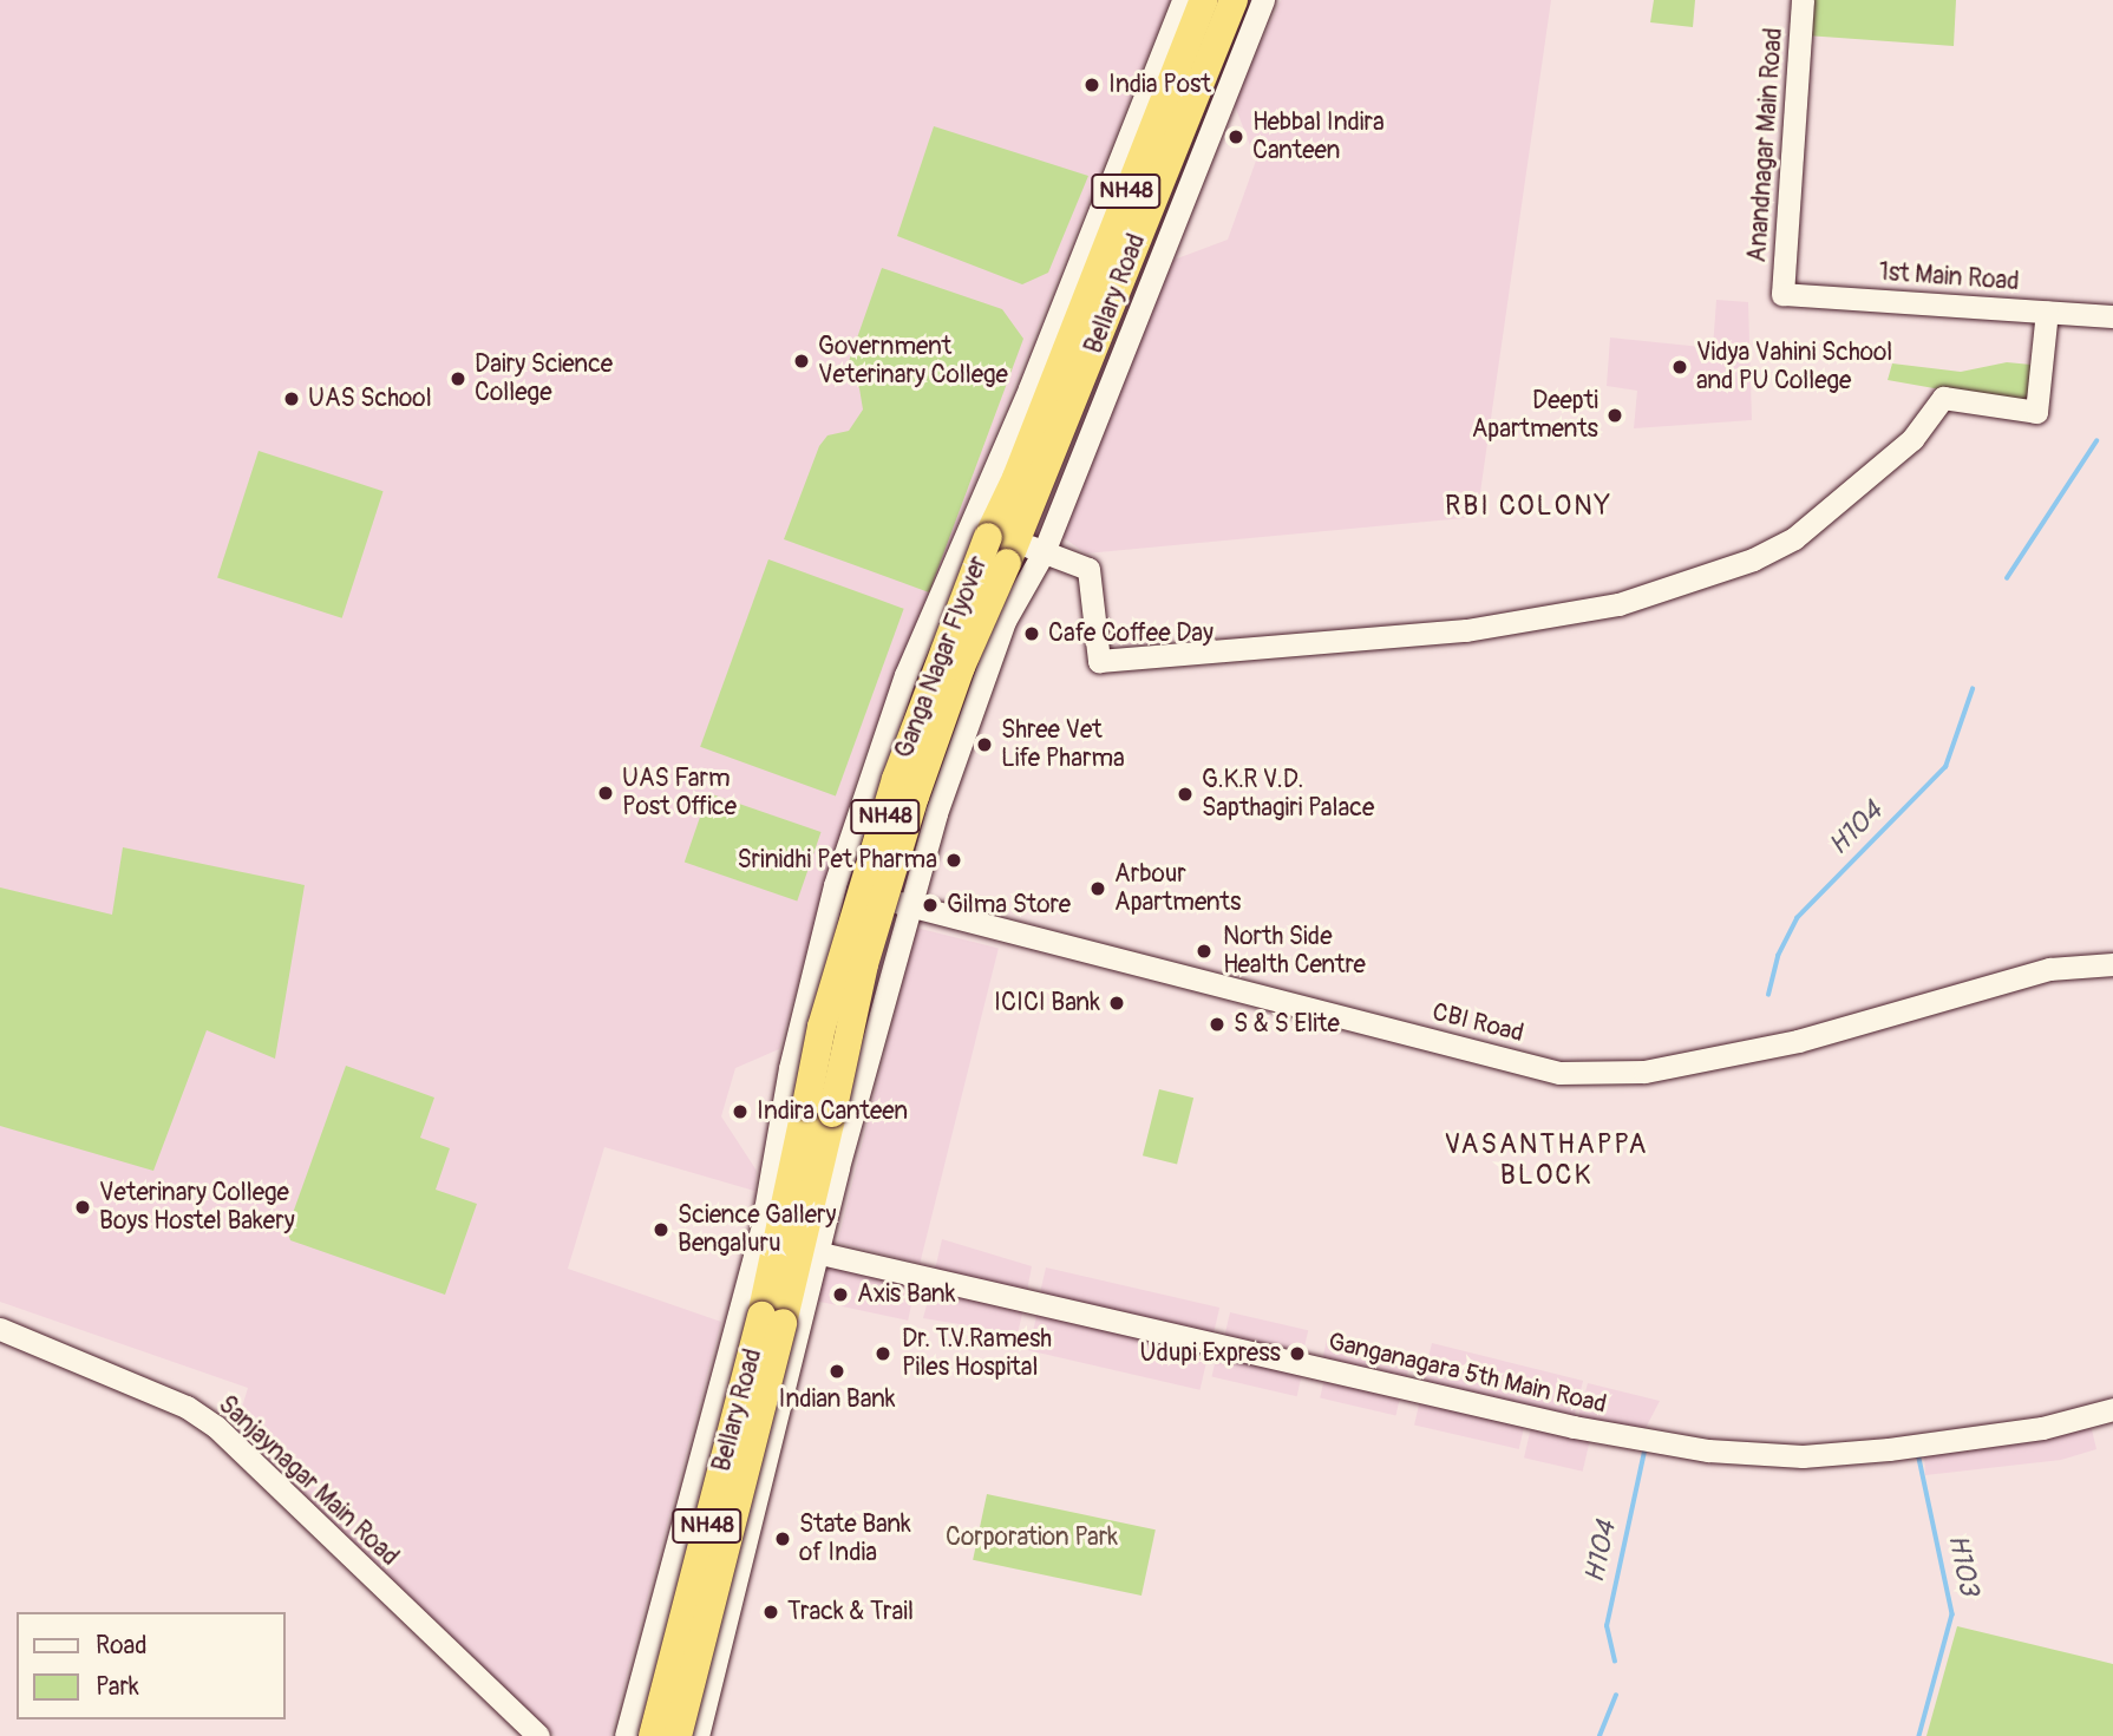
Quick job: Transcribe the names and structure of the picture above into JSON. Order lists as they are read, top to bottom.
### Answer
{
  "streets": {
    "highway": ["NH48", "Bellary Road", "Ganga Nagar Flyover"],
    "street": [
      "Anandnagar Main Road",
      "1st Main Road",
      "CBI Road",
      "Ganganagara 5th Main Road",
      "Sanjaynagar Main Road"
    ]
  },
  "crossings": [
    ["Anandnagar Main Road", "1st Main Road"],
    ["Bellary Road", "Ganga Nagar Flyover"],
    ["Bellary Road", "Ganganagara 5th Main Road"],
    ["Ganga Nagar Flyover", "Ganganagara 5th Main Road"]
  ],
  "districts": ["RBI COLONY", "VASANTHAPPA BLOCK"],
  "water": ["H104", "H103"],
  "parks": ["Corporation Park"],
  "places": [
    "India Post",
    "Hebbal Indira Canteen",
    "Government Veterinary College",
    "Vidya Vahini School and PU College",
    "Dairy Science College",
    "UAS School",
    "Deepti Apartments",
    "Cafe Coffee Day",
    "Shree Vet Life Pharma",
    "UAS Farm Post Office",
    "G.K.R V.D. Sapthagiri Palace",
    "Srinidhi Pet Pharma",
    "Arbour Apartments",
    "Gilma Store",
    "North Side Health Centre",
    "ICICI Bank",
    "S & S Elite",
    "Indira Canteen",
    "Veterinary College Boys Hostel Bakery",
    "Science Gallery Bengaluru",
    "Axis Bank",
    "Dr. T.V.Ramesh Piles Hospital",
    "Udupi Express",
    "Indian Bank",
    "State Bank of India",
    "Track & Trail"
  ],
  "legend": ["Road", "Park"]
}
